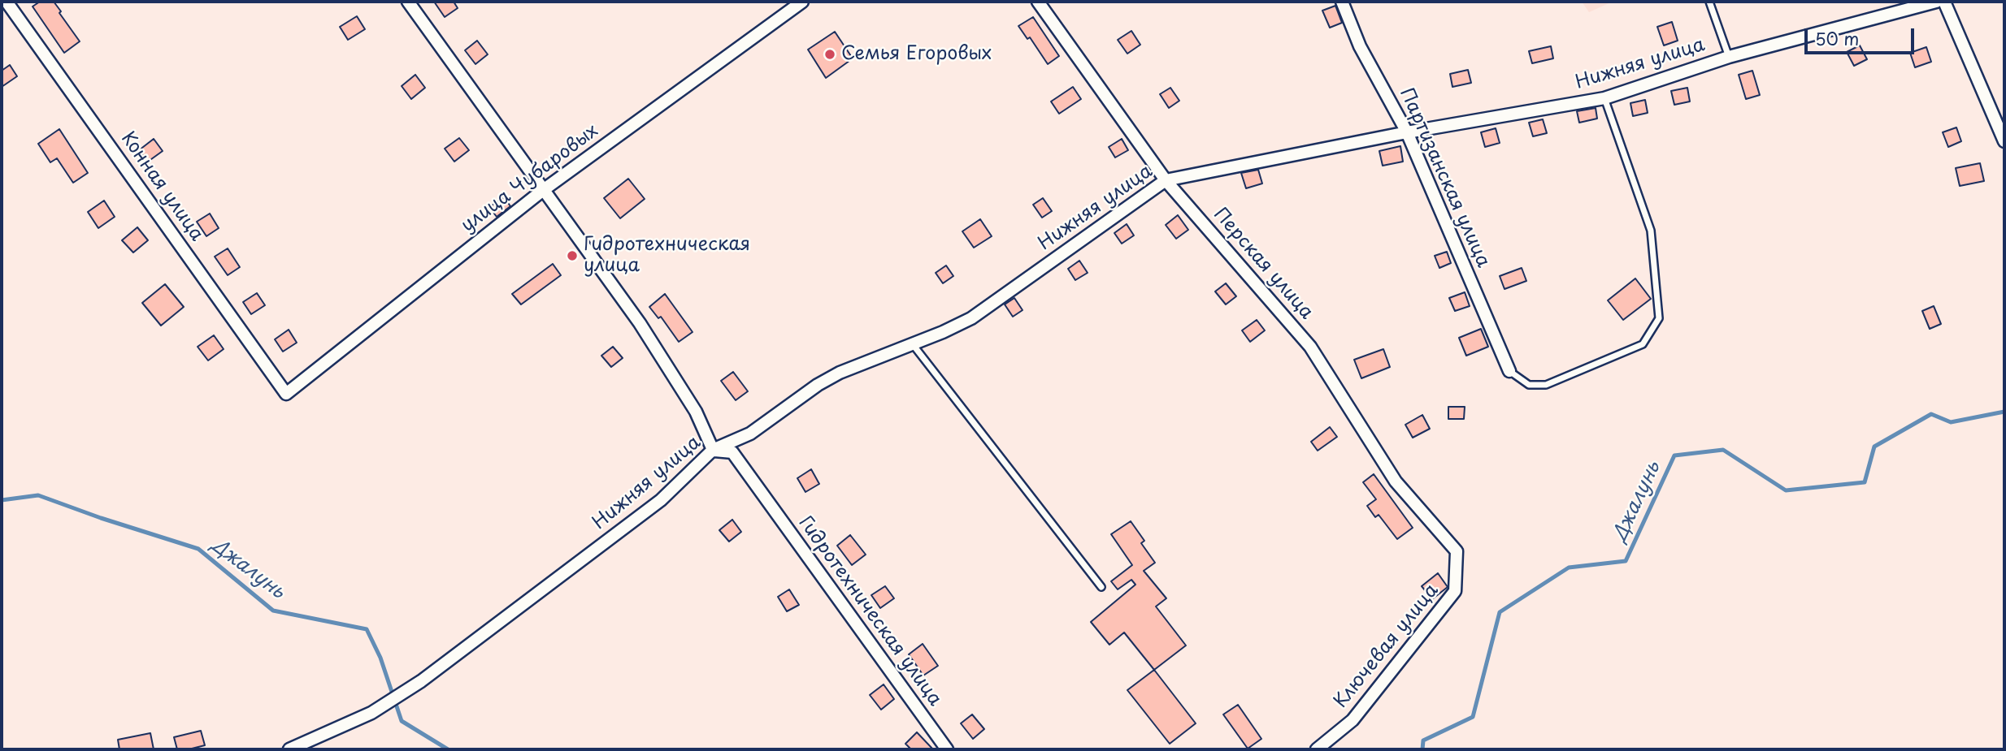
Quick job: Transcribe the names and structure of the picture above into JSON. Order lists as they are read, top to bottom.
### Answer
{
  "streets": {
    "street": [
      "Нижняя улица",
      "Партизанская улица",
      "улица Чубаровых",
      "Конная улица",
      "Перская улица",
      "Гидротехническая улица",
      "Ключевая улица"
    ]
  },
  "crossings": [
    ["Нижняя улица", "Партизанская улица"],
    ["Нижняя улица", "Перская улица"],
    ["Нижняя улица", "Гидротехническая улица"],
    ["улица Чубаровых", "Конная улица"],
    ["Перская улица", "Ключевая улица"]
  ],
  "water": ["Джалунь"],
  "places": ["Семья Егоровых", "Гидротехническая улица"],
  "scale_bar": "50 m"
}
